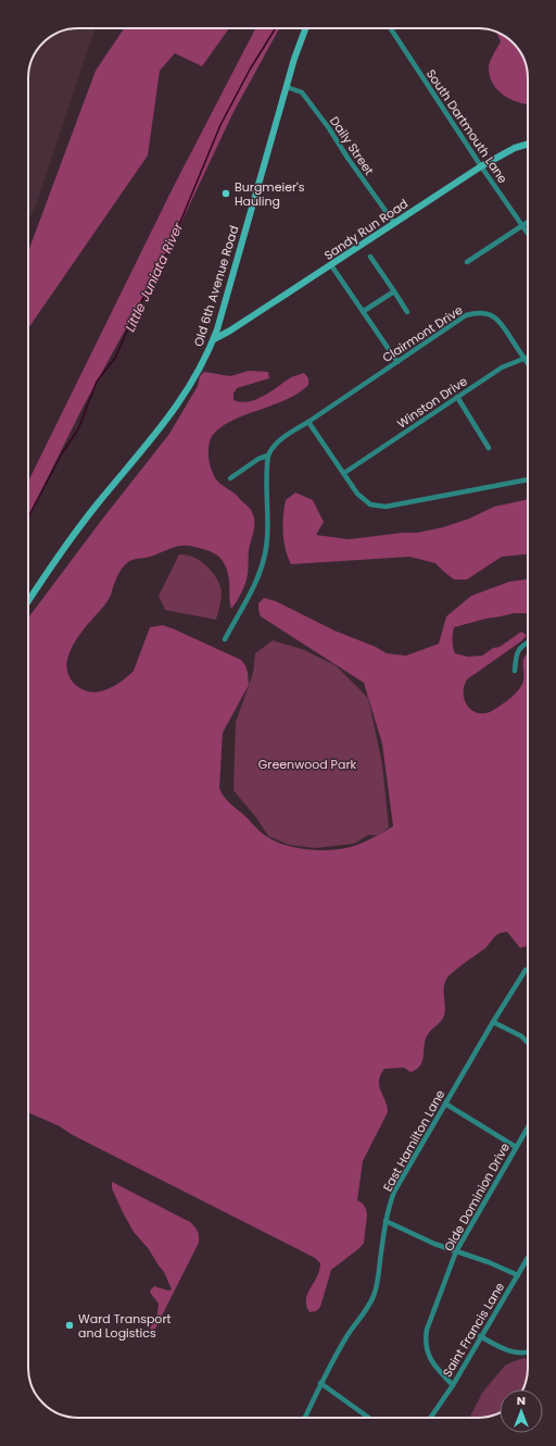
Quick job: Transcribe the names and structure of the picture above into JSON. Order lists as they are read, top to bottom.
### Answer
{
  "streets": {
    "main road": ["Sandy Run Road", "Old 6th Avenue Road"],
    "street": [
      "South Dartmouth Lane",
      "Daily Street",
      "Clairmont Drive",
      "Winston Drive",
      "East Hamilton Lane",
      "Olde Dominion Drive",
      "Saint Francis Lane"
    ]
  },
  "crossings": [
    ["South Dartmouth Lane", "Sandy Run Road"],
    ["Daily Street", "Sandy Run Road"],
    ["Daily Street", "Old 6th Avenue Road"],
    ["Sandy Run Road", "Old 6th Avenue Road"],
    ["Clairmont Drive", "Winston Drive"],
    ["Olde Dominion Drive", "Saint Francis Lane"]
  ],
  "water": ["Little Juniata River"],
  "parks": ["Greenwood Park"],
  "places": ["Burgmeier's Hauling", "Ward Transport and Logistics"],
  "north": "top"
}
